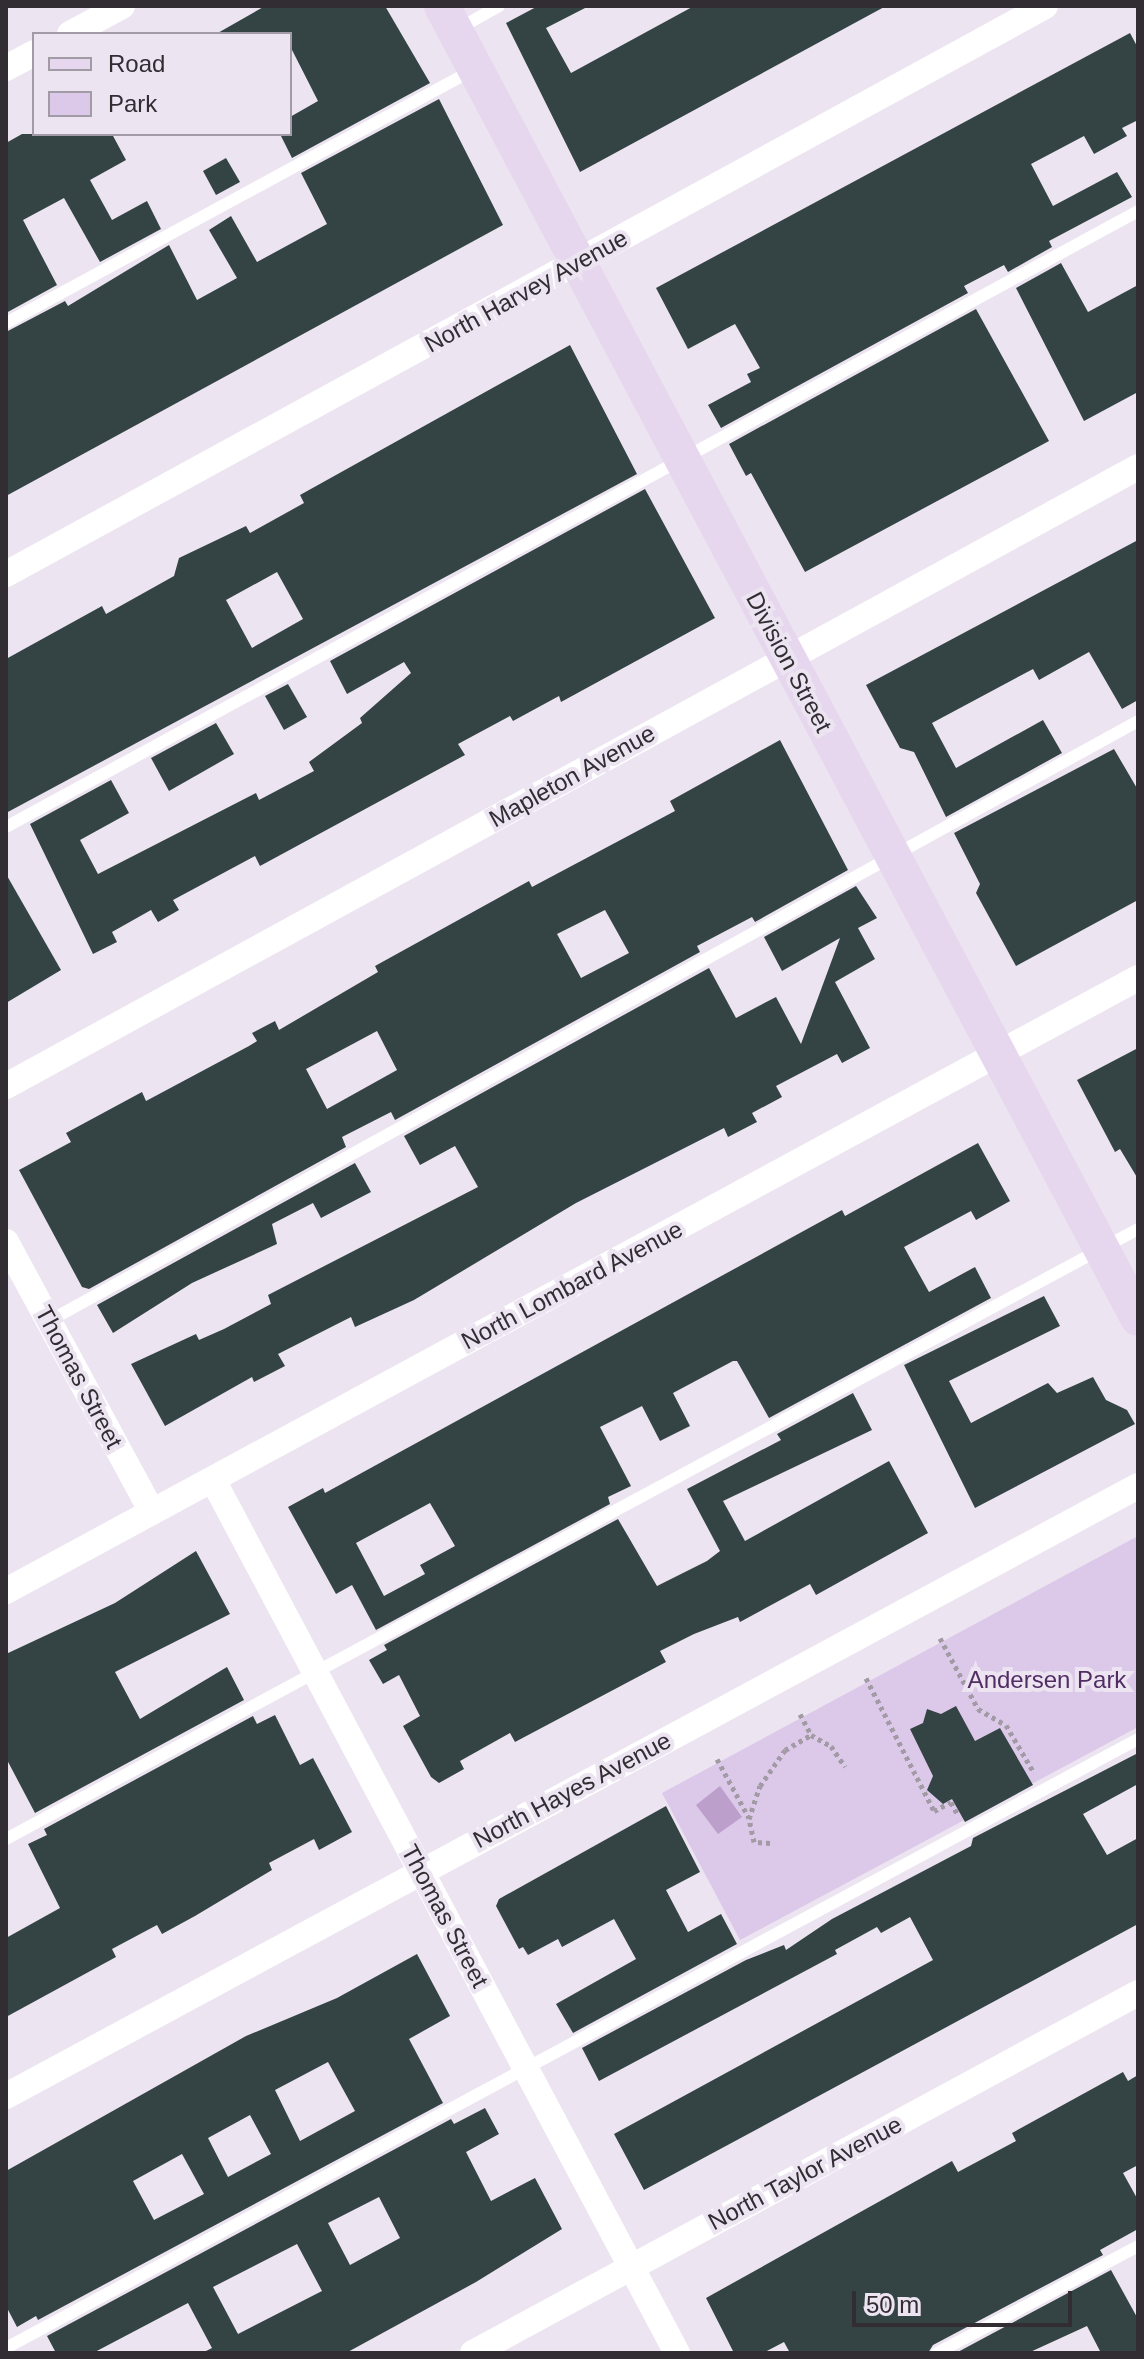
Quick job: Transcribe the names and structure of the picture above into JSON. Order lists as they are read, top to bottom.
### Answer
{
  "streets": {
    "street": [
      "North Harvey Avenue",
      "Division Street",
      "Mapleton Avenue",
      "North Lombard Avenue",
      "Thomas Street",
      "North Hayes Avenue",
      "North Taylor Avenue"
    ]
  },
  "crossings": [
    ["North Harvey Avenue", "Division Street"],
    ["Division Street", "Mapleton Avenue"],
    ["Division Street", "North Lombard Avenue"],
    ["North Lombard Avenue", "Thomas Street"],
    ["Thomas Street", "North Hayes Avenue"],
    ["Thomas Street", "North Taylor Avenue"]
  ],
  "parks": ["Andersen Park"],
  "legend": ["Road", "Park"],
  "scale_bar": "50 m"
}
